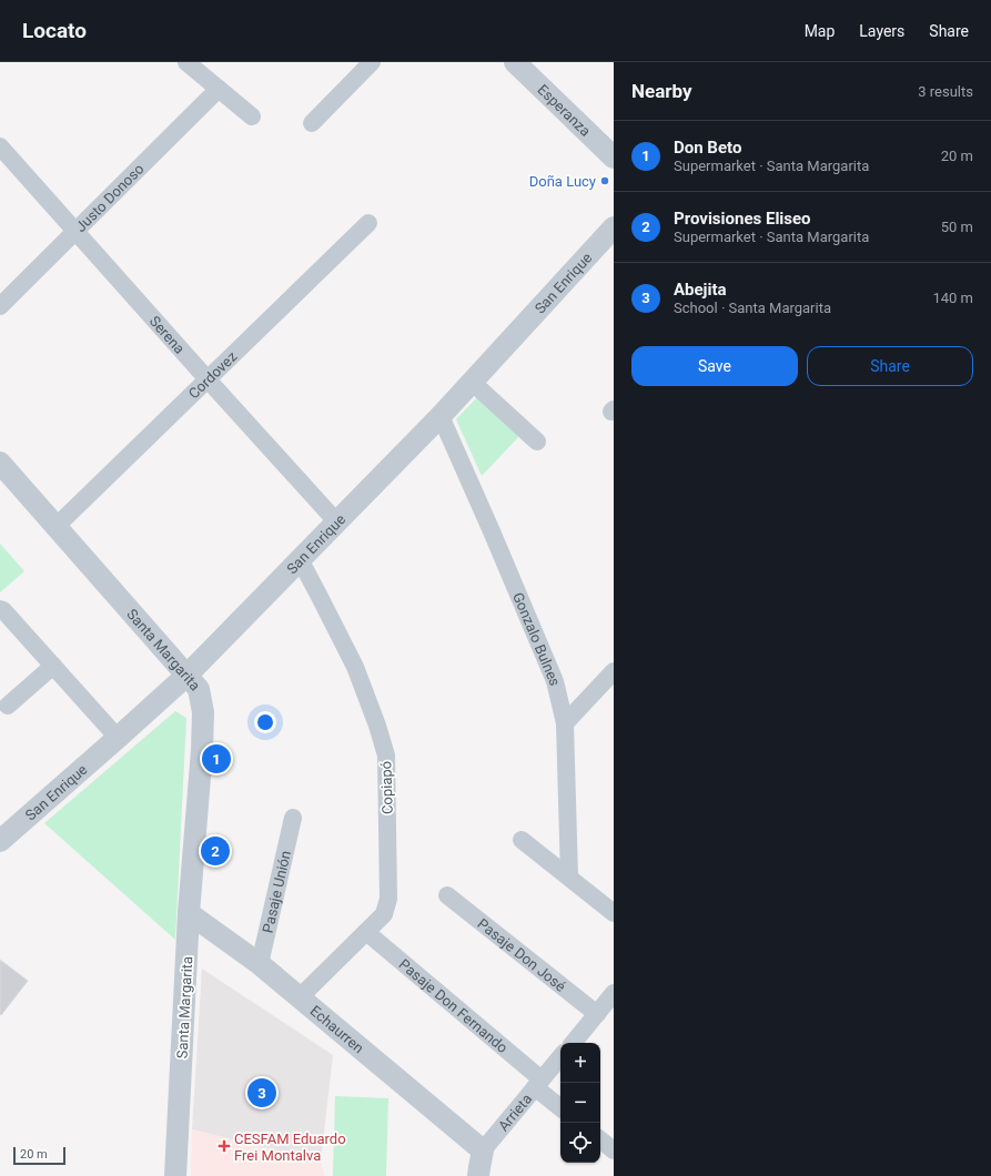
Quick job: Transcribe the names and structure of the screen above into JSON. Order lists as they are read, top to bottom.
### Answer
{
  "streets": {
    "street": [
      "Esperanza",
      "Justo Donoso",
      "San Enrique",
      "Serena",
      "Cordovez",
      "Gonzalo Bulnes",
      "Santa Margarita",
      "Copiapó",
      "Pasaje Unión",
      "Pasaje Don José",
      "Pasaje Don Fernando",
      "Echaurren",
      "Arrieta"
    ]
  },
  "crossings": [
    ["Justo Donoso", "Serena"],
    ["San Enrique", "Serena"],
    ["San Enrique", "Gonzalo Bulnes"],
    ["San Enrique", "Santa Margarita"],
    ["San Enrique", "Copiapó"],
    ["Serena", "Cordovez"],
    ["Cordovez", "Santa Margarita"],
    ["Santa Margarita", "Echaurren"],
    ["Copiapó", "Pasaje Don Fernando"],
    ["Copiapó", "Echaurren"],
    ["Pasaje Unión", "Echaurren"],
    ["Pasaje Don Fernando", "Arrieta"],
    ["Echaurren", "Arrieta"]
  ],
  "places": {
    "other": ["Doña Lucy"],
    "health": ["CESFAM Eduardo Frei Montalva"]
  },
  "scale_bar": "20 m",
  "page": {
    "header": "Locato",
    "nav": ["Map", "Layers", "Share"],
    "heading": ["Nearby", "3 results"],
    "list": [
      {
        "mark": "1",
        "name": "Don Beto",
        "note": "Supermarket · Santa Margarita",
        "value": "20 m"
      },
      {
        "mark": "2",
        "name": "Provisiones Eliseo",
        "note": "Supermarket · Santa Margarita",
        "value": "50 m"
      },
      {
        "mark": "3",
        "name": "Abejita",
        "note": "School · Santa Margarita",
        "value": "140 m"
      }
    ],
    "buttons": ["Save", "Share"],
    "pins": ["1", "2", "3"],
    "map_buttons": ["+", "−"],
    "scale": "20 m"
  }
}
